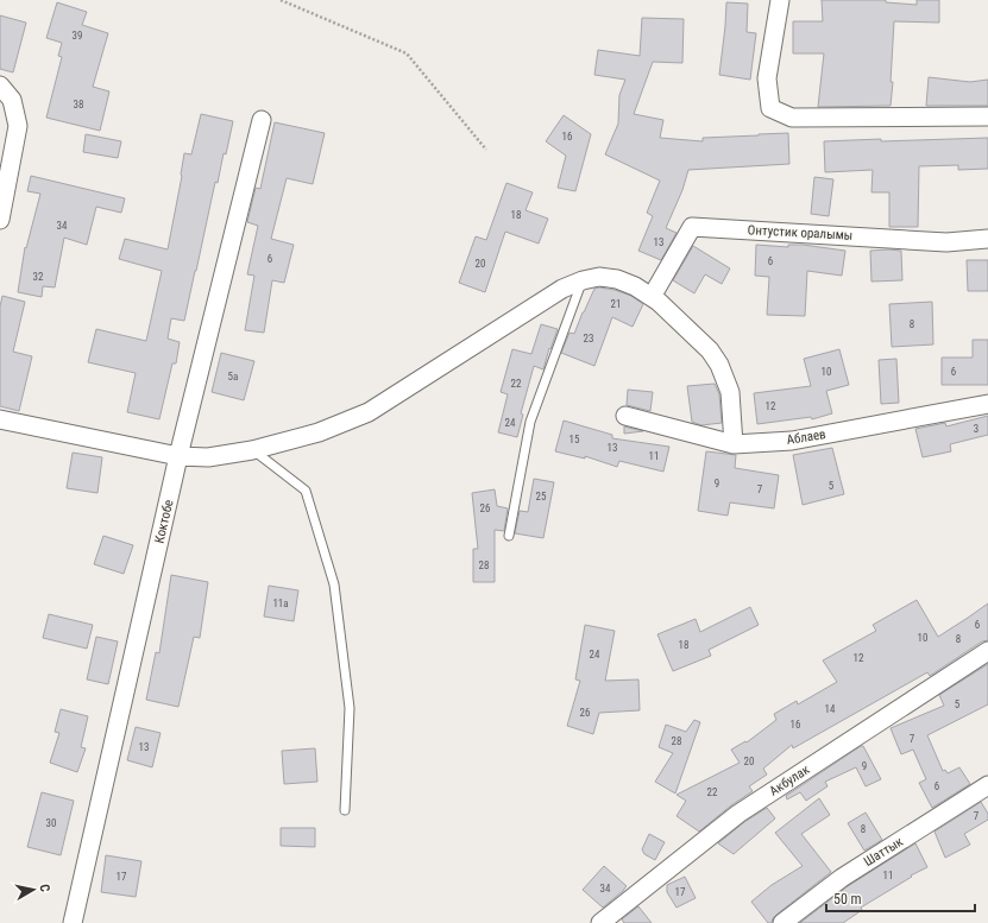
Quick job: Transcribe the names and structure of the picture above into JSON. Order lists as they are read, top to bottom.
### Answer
{
  "streets": {
    "street": [
      "Онтустик оралымы",
      "Аблаев",
      "Коктобе",
      "Акбулак",
      "Шаттык"
    ]
  },
  "house_numbers": [
    "39",
    "38",
    "16",
    "18",
    "34",
    "13",
    "6",
    "6",
    "20",
    "32",
    "21",
    "8",
    "23",
    "10",
    "6",
    "5а",
    "22",
    "12",
    "24",
    "3",
    "15",
    "13",
    "11",
    "9",
    "5",
    "7",
    "25",
    "26",
    "28",
    "11а",
    "6",
    "10",
    "8",
    "18",
    "24",
    "12",
    "5",
    "14",
    "26",
    "16",
    "7",
    "28",
    "13",
    "20",
    "9",
    "6",
    "22",
    "7",
    "30",
    "8",
    "11",
    "17",
    "34",
    "17"
  ],
  "scale_bar": "50 m",
  "north": "right"
}
